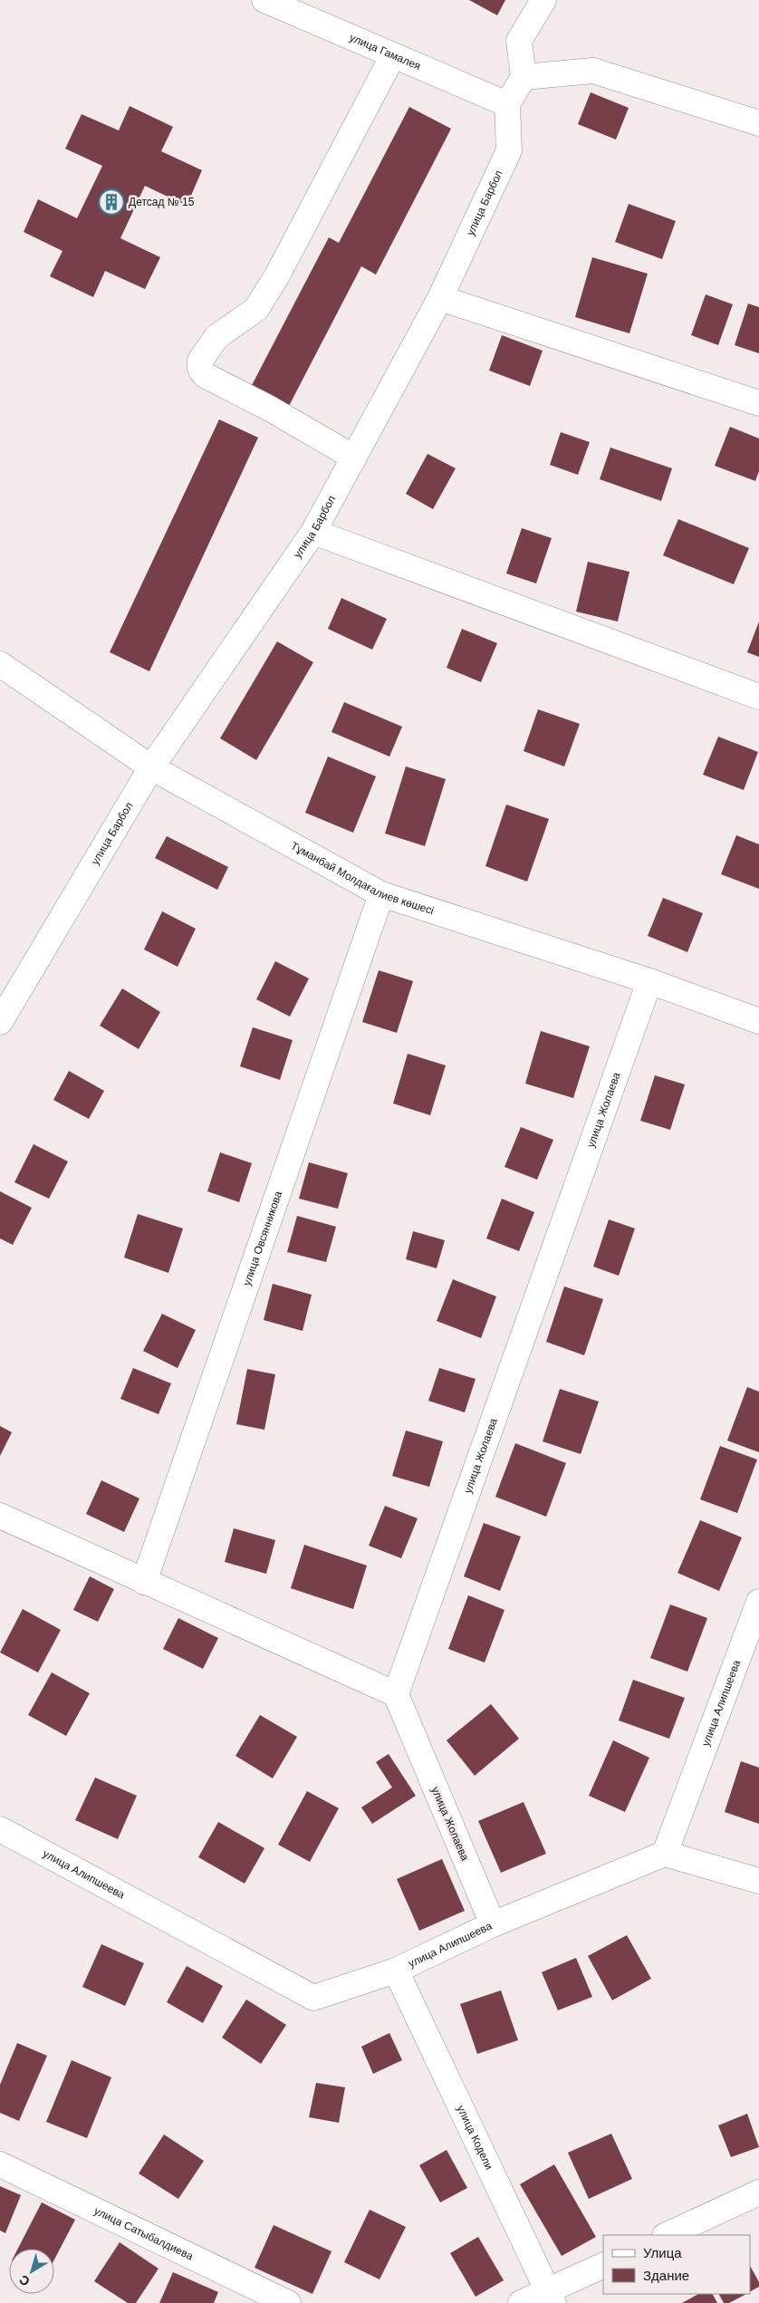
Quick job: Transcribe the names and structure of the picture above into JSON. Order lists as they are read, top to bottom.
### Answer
{
  "streets": {
    "street": [
      "улица Гамалея",
      "улица Барбол",
      "Тұманбай Молдағалиев көшесі",
      "улица Жолаева",
      "улица Овсянникова",
      "улица Алипшеева",
      "улица Кодели",
      "улица Сатыбалдиева"
    ]
  },
  "crossings": [
    ["улица Гамалея", "улица Барбол"],
    ["улица Барбол", "Тұманбай Молдағалиев көшесі"],
    ["Тұманбай Молдағалиев көшесі", "улица Жолаева"],
    ["Тұманбай Молдағалиев көшесі", "улица Овсянникова"],
    ["улица Жолаева", "улица Алипшеева"],
    ["улица Алипшеева", "улица Кодели"]
  ],
  "places": {
    "building": ["Детсад № 15"]
  },
  "legend": ["Улица", "Здание"],
  "north": "bottom left"
}
